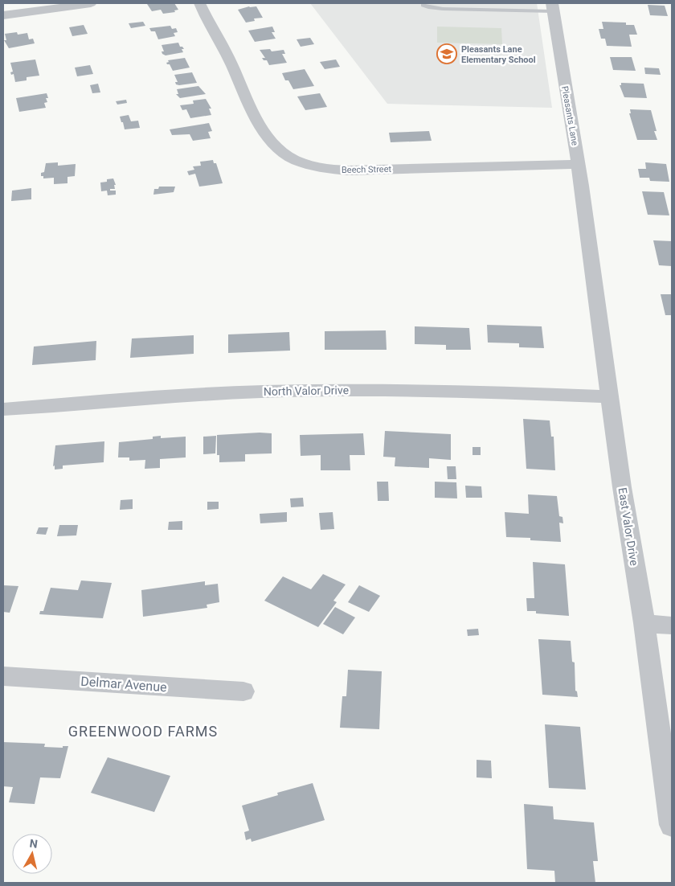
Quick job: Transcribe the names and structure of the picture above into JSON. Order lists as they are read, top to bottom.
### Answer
{
  "streets": {
    "street": [
      "Pleasants Lane",
      "Beech Street",
      "North Valor Drive",
      "East Valor Drive",
      "Delmar Avenue"
    ]
  },
  "crossings": [
    ["Pleasants Lane", "Beech Street"],
    ["Pleasants Lane", "East Valor Drive"],
    ["North Valor Drive", "East Valor Drive"]
  ],
  "districts": ["GREENWOOD FARMS"],
  "places": {
    "school or university": ["Pleasants Lane Elementary School"]
  },
  "north": "top"
}
